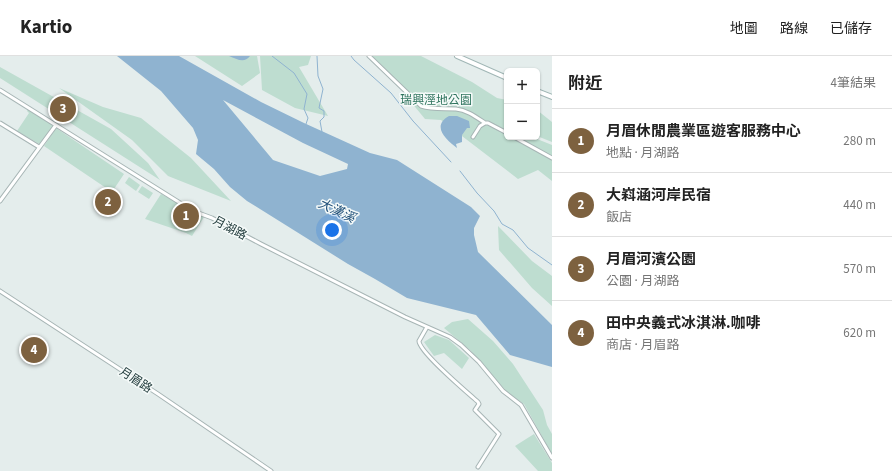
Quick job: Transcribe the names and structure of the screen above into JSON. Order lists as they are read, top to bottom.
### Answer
{
  "streets": {
    "street": ["月湖路", "月眉路"]
  },
  "water": ["大漢溪"],
  "parks": ["瑞興溼地公園"],
  "page": {
    "header": "Kartio",
    "nav": ["地圖", "路線", "已儲存"],
    "heading": ["附近", "4筆結果"],
    "map_buttons": ["+", "−"],
    "pins": [
      "3",
      "2",
      "1",
      "4"
    ],
    "list": [
      {
        "mark": "1",
        "name": "月眉休閒農業區遊客服務中心",
        "note": "地點 · 月湖路",
        "value": "280 m"
      },
      {
        "mark": "2",
        "name": "大嵙涵河岸民宿",
        "note": "飯店",
        "value": "440 m"
      },
      {
        "mark": "3",
        "name": "月眉河濱公園",
        "note": "公園 · 月湖路",
        "value": "570 m"
      },
      {
        "mark": "4",
        "name": "田中央義式冰淇淋.咖啡",
        "note": "商店 · 月眉路",
        "value": "620 m"
      }
    ]
  }
}
